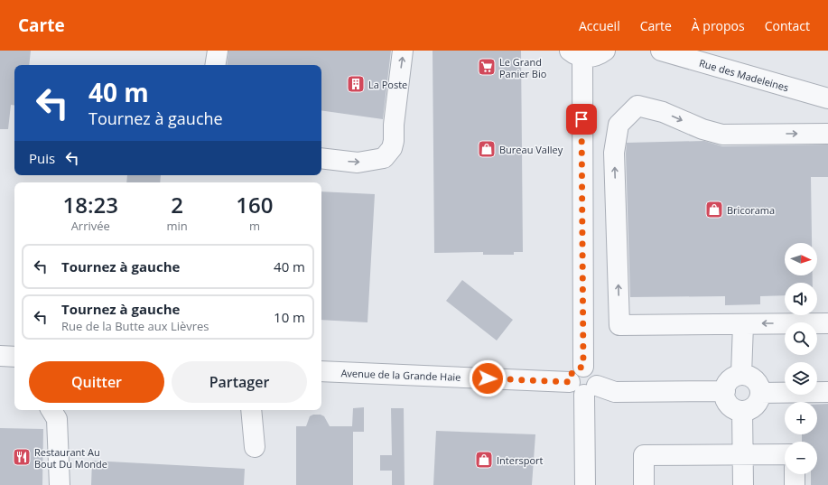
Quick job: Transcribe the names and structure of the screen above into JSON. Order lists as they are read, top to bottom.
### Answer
{
  "streets": {
    "street": ["Rue des Madeleines", "Avenue de la Grande Haie"]
  },
  "places": {
    "supermarket": ["Le Grand Panier Bio"],
    "building": ["La Poste"],
    "shop": ["Bureau Valley", "Bricorama", "Intersport"],
    "restaurant": ["Restaurant Au Bout Du Monde"]
  },
  "north": "right",
  "page": {
    "header": "Carte",
    "nav": [
      "Accueil",
      "Carte",
      "À propos",
      "Contact"
    ],
    "turn": ["40 m", "Tournez à gauche"],
    "then": "Puis",
    "eta": [
      "18:23",
      "Arrivée",
      "2",
      "min",
      "160",
      "m"
    ],
    "map_buttons": ["+", "−"],
    "list": [
      {
        "name": "Tournez à gauche",
        "value": "40 m"
      },
      {
        "name": "Tournez à gauche",
        "note": "Rue de la Butte aux Lièvres",
        "value": "10 m"
      }
    ],
    "buttons": ["Quitter", "Partager"]
  }
}
